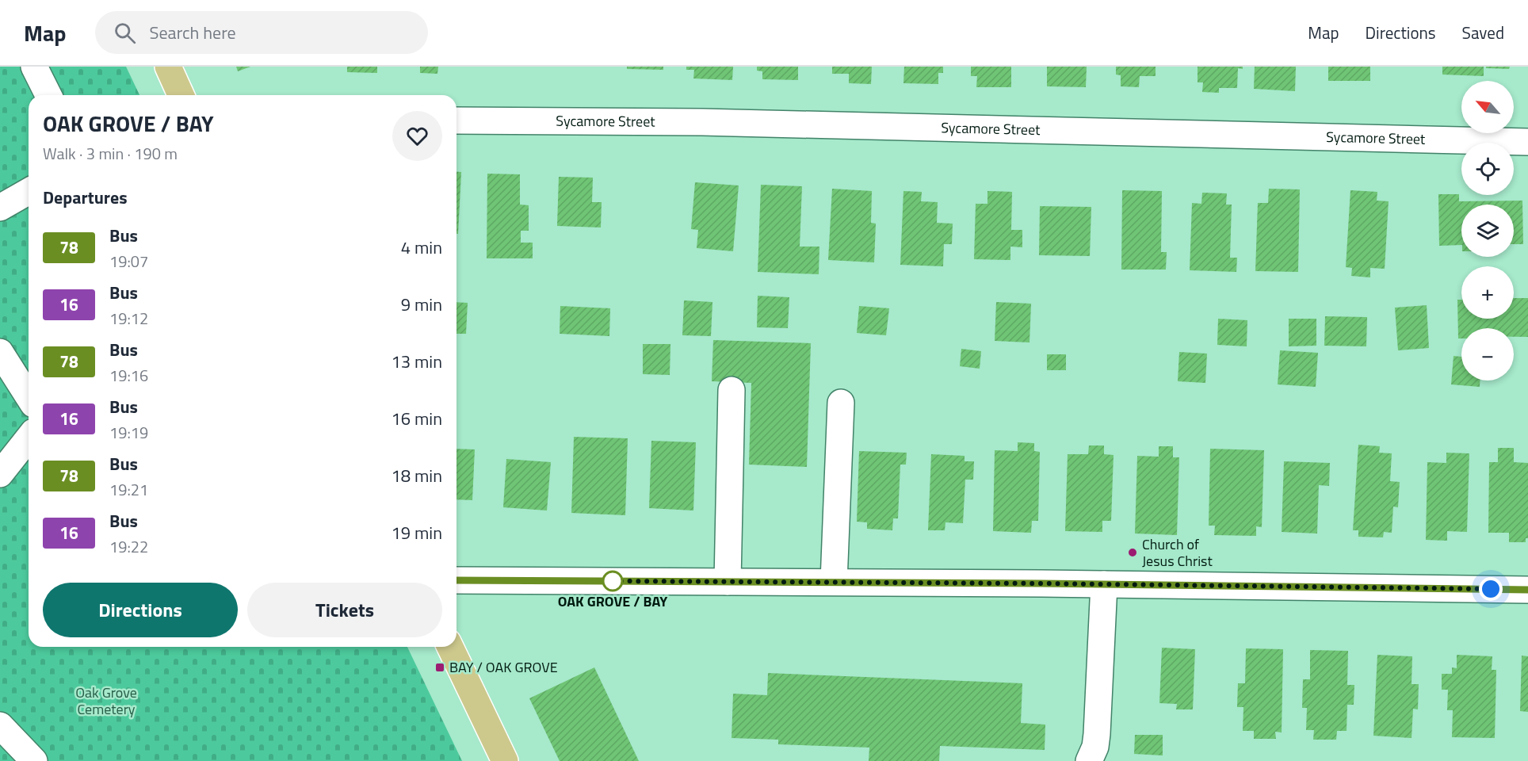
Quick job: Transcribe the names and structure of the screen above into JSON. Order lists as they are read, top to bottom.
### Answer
{
  "streets": {
    "street": ["Sycamore Street"]
  },
  "parks": ["Oak Grove Cemetery"],
  "places": {
    "other": ["Church of Jesus Christ", "OAK GROVE / BAY"],
    "transit": ["BAY / OAK GROVE"]
  },
  "lines": ["bus line 78"],
  "north": "top left",
  "page": {
    "header": "Map",
    "search": "Search here",
    "nav": ["Map", "Directions", "Saved"],
    "map_buttons": ["+", "−"],
    "heading": [
      ["OAK GROVE / BAY", "Walk · 3 min · 190 m"],
      "Departures"
    ],
    "list": [
      {
        "mark": "78",
        "name": "Bus",
        "note": "19:07",
        "value": "4 min"
      },
      {
        "mark": "16",
        "name": "Bus",
        "note": "19:12",
        "value": "9 min"
      },
      {
        "mark": "78",
        "name": "Bus",
        "note": "19:16",
        "value": "13 min"
      },
      {
        "mark": "16",
        "name": "Bus",
        "note": "19:19",
        "value": "16 min"
      },
      {
        "mark": "78",
        "name": "Bus",
        "note": "19:21",
        "value": "18 min"
      },
      {
        "mark": "16",
        "name": "Bus",
        "note": "19:22",
        "value": "19 min"
      }
    ],
    "buttons": ["Directions", "Tickets"]
  }
}
